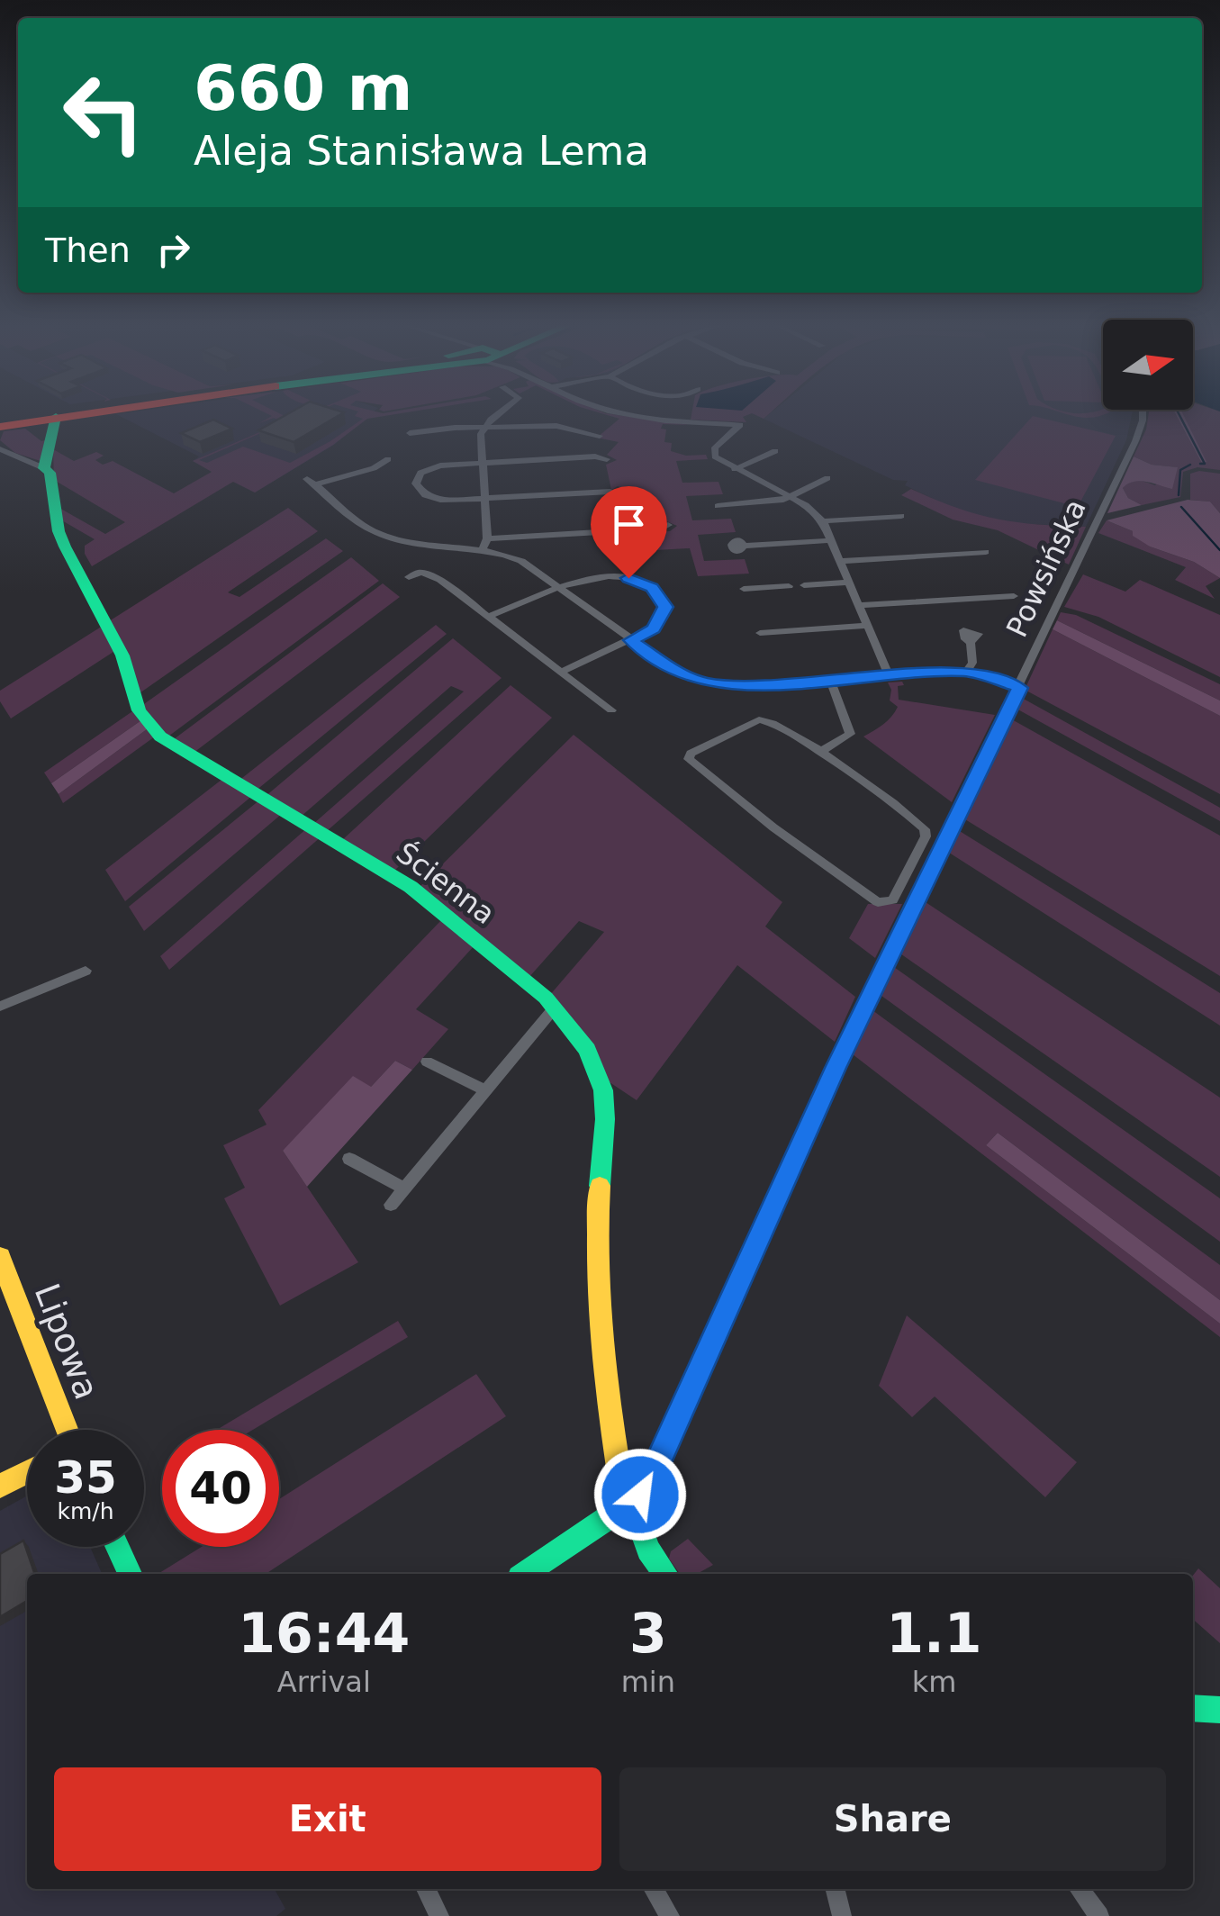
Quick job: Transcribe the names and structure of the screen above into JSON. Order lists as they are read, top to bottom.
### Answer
{
  "streets": {
    "street": ["Powsińska", "Ścienna", "Lipowa"]
  },
  "crossings": [
    ["Powsińska", "Ścienna"]
  ],
  "north": "right",
  "page": {
    "turn": ["660 m", "Aleja Stanisława Lema"],
    "then": "Then",
    "speed": "35 km/h",
    "limit": "40",
    "eta": [
      "16:44",
      "Arrival",
      "3",
      "min",
      "1.1",
      "km"
    ],
    "buttons": ["Exit", "Share"]
  }
}
